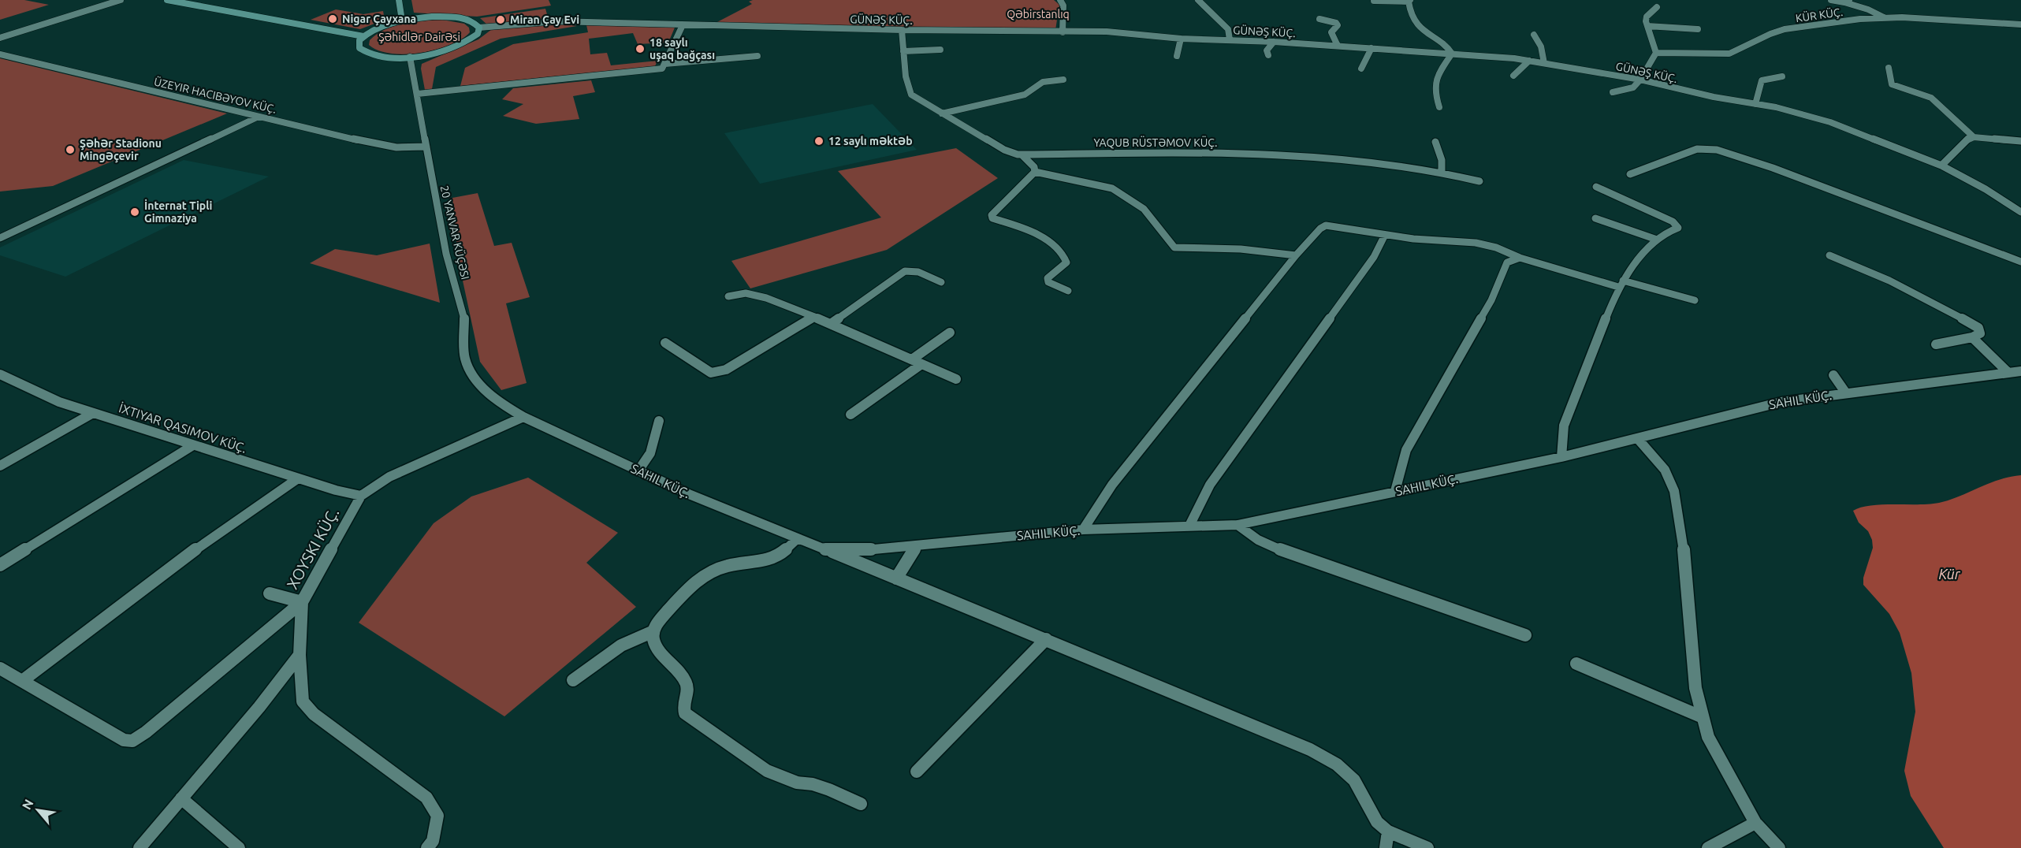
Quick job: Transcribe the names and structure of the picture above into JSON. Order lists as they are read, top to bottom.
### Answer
{
  "streets": {
    "street": [
      "KÜR KÜÇ.",
      "GÜNƏŞ KÜÇ.",
      "YAQUB RÜSTƏMOV KÜÇ.",
      "20 YANVAR KÜÇƏSI",
      "SAHIL KÜÇ.",
      "XOYSKI KÜÇ."
    ]
  },
  "crossings": [
    ["GÜNƏŞ KÜÇ.", "YAQUB RÜSTƏMOV KÜÇ."],
    ["20 YANVAR KÜÇƏSI", "SAHIL KÜÇ."],
    ["SAHIL KÜÇ.", "XOYSKI KÜÇ."]
  ],
  "water": ["Kür"],
  "parks": ["Qəbirstanlıq", "Şəhidlər Dairəsi"],
  "places": [
    "Nigar Çayxana",
    "Miran Çay Evi",
    "18 saylı uşaq bağçası",
    "12 saylı məktəb",
    "Şəhər Stadionu Mingəçevir",
    "İnternat Tipli Gimnaziya"
  ],
  "north": "top left"
}
